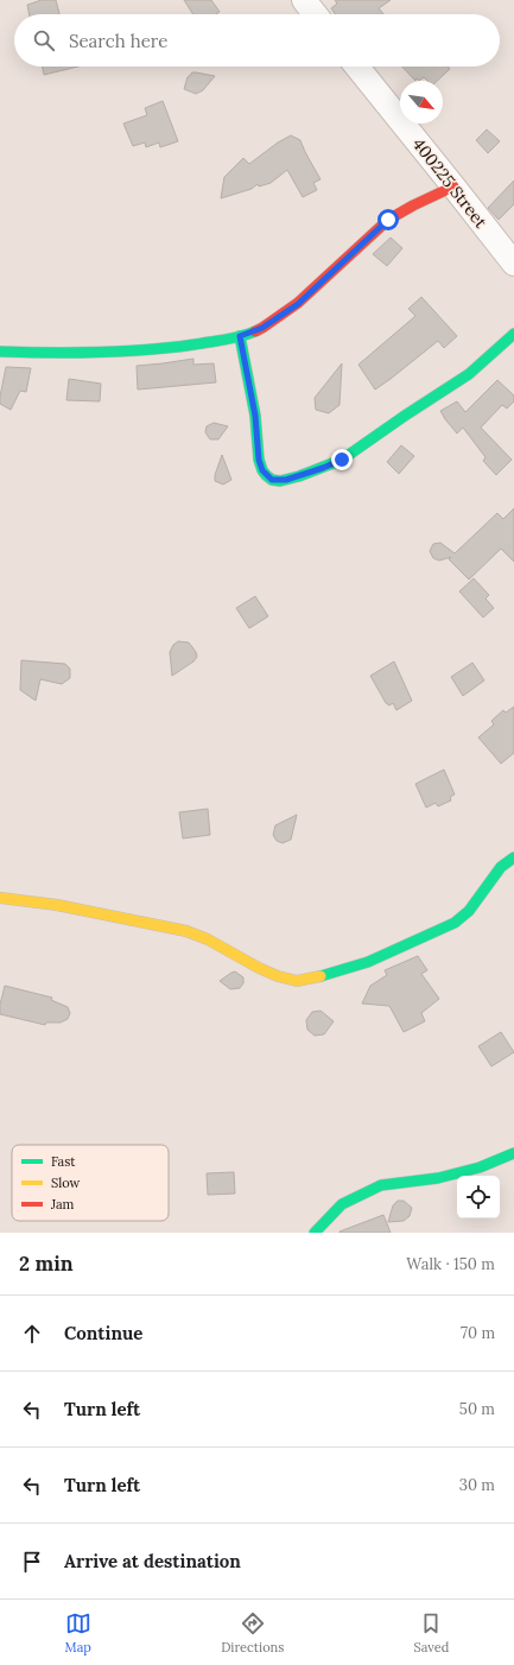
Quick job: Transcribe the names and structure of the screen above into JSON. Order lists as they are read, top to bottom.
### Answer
{
  "streets": {
    "street": ["400225 Street"]
  },
  "legend": ["Fast", "Slow", "Jam"],
  "north": "bottom right",
  "page": {
    "search": "Search here",
    "heading": ["2 min", "Walk · 150 m"],
    "list": [
      ["Continue", "70 m"],
      ["Turn left", "50 m"],
      ["Turn left", "30 m"],
      "Arrive at destination"
    ],
    "nav": ["Map", "Directions", "Saved"]
  }
}
